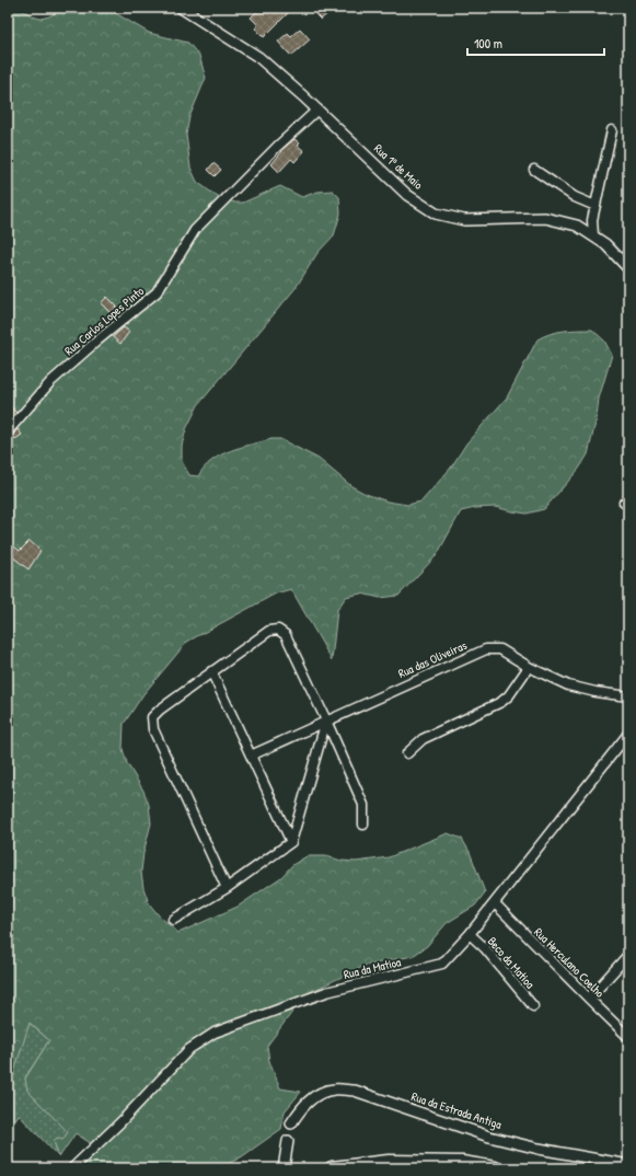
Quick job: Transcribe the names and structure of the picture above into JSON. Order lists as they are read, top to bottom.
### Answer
{
  "streets": {
    "street": [
      "Rua 1º de Maio",
      "Rua Carlos Lopes Pinto",
      "Rua das Oliveiras",
      "Beco da Matioa",
      "Rua Herculano Coelho",
      "Rua da Matioa",
      "Rua da Estrada Antiga"
    ]
  },
  "crossings": [
    ["Rua 1º de Maio", "Rua Carlos Lopes Pinto"],
    ["Beco da Matioa", "Rua da Matioa"],
    ["Rua Herculano Coelho", "Rua da Matioa"]
  ],
  "scale_bar": "100 m"
}
